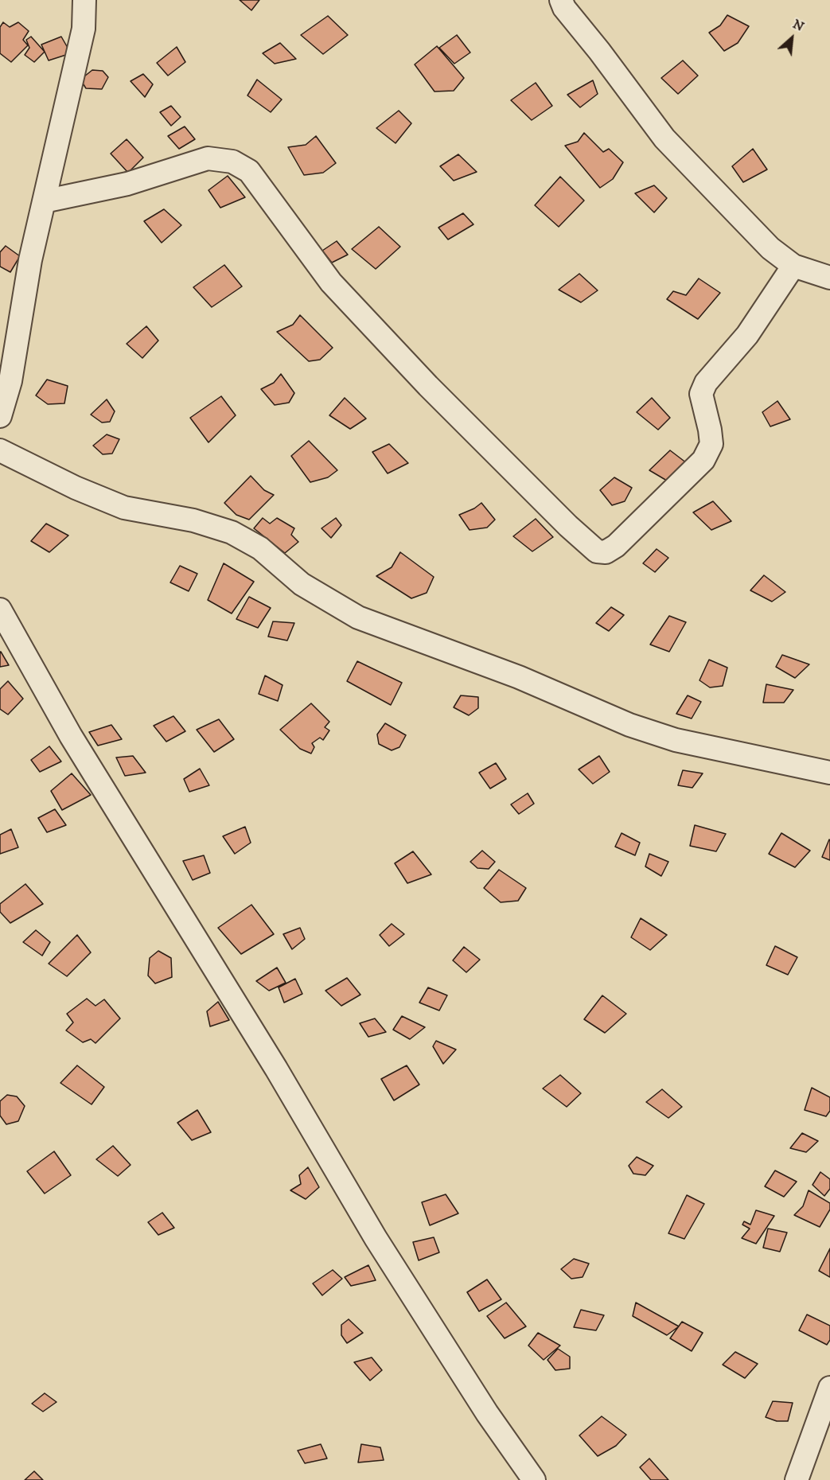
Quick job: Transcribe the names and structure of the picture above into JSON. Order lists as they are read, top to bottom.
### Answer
{
  "north": "top right"
}
